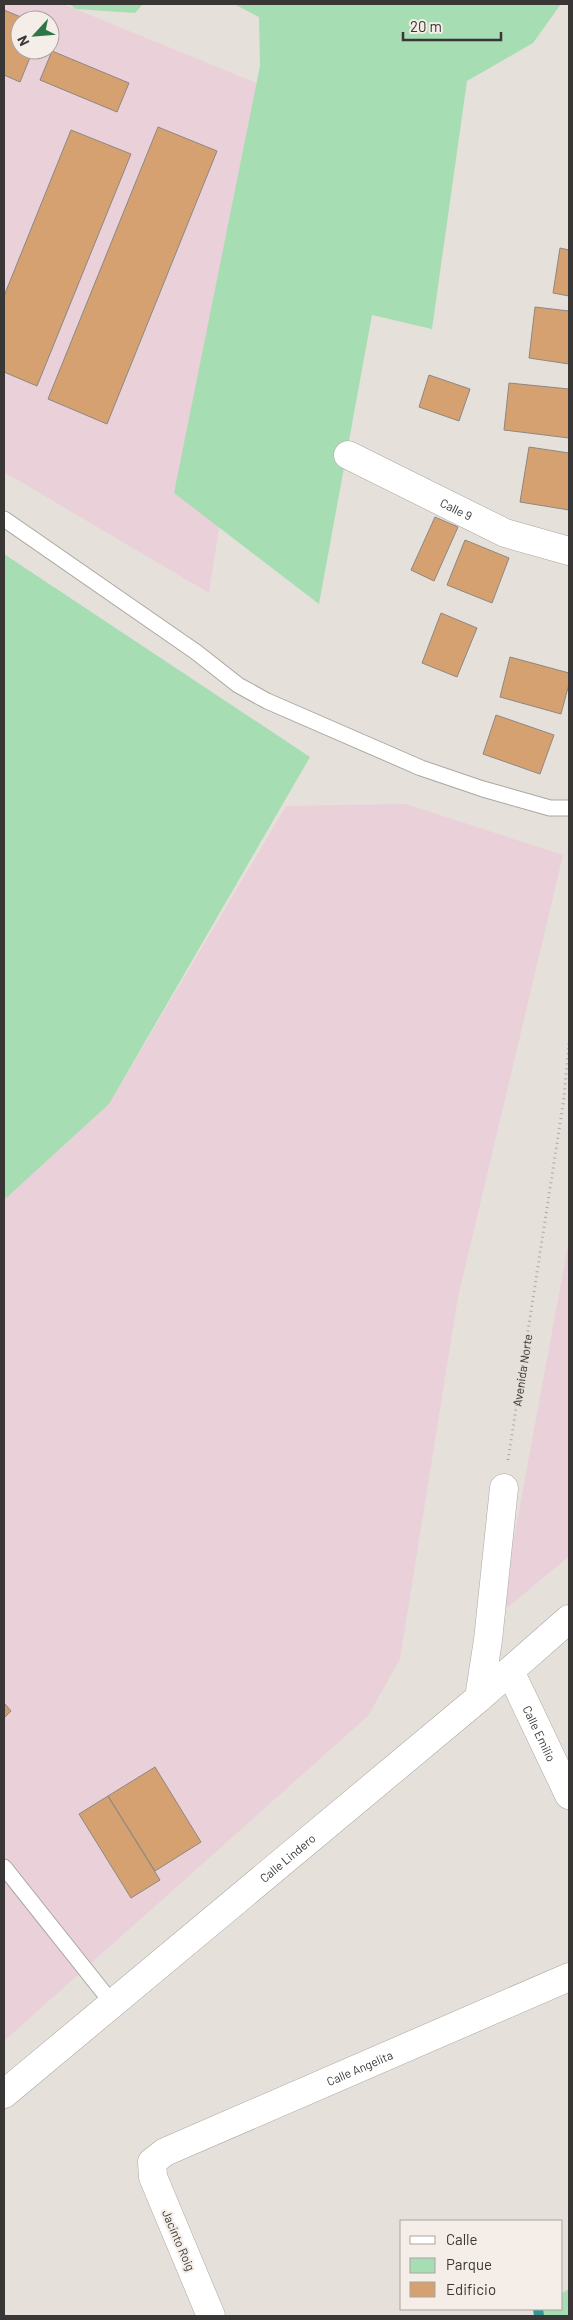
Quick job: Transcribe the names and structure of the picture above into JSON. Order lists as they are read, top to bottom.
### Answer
{
  "streets": {
    "street": [
      "Calle 9",
      "Calle Emilio",
      "Calle Lindero",
      "Calle Angelita",
      "Jacinto Roig"
    ],
    "path": ["Avenida Norte"]
  },
  "crossings": [
    ["Calle Emilio", "Calle Lindero"],
    ["Calle Angelita", "Jacinto Roig"]
  ],
  "legend": ["Calle", "Parque", "Edificio"],
  "scale_bar": "20 m",
  "north": "bottom left"
}
